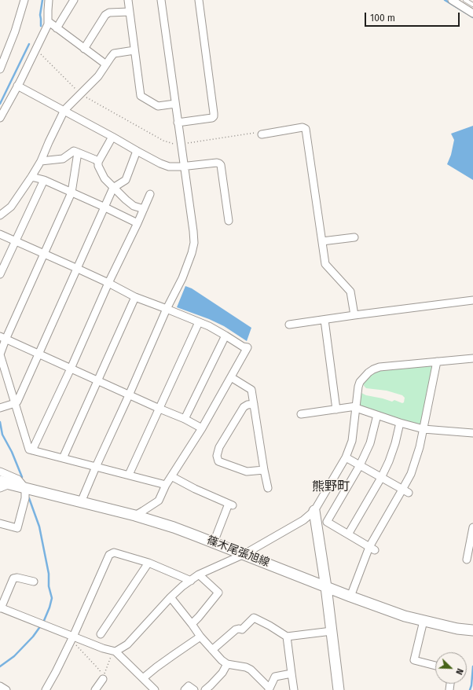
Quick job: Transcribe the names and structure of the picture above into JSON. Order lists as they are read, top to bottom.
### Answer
{
  "streets": {
    "main road": ["篠木尾張旭線"]
  },
  "districts": ["熊野町"],
  "scale_bar": "100 m",
  "north": "bottom right"
}
